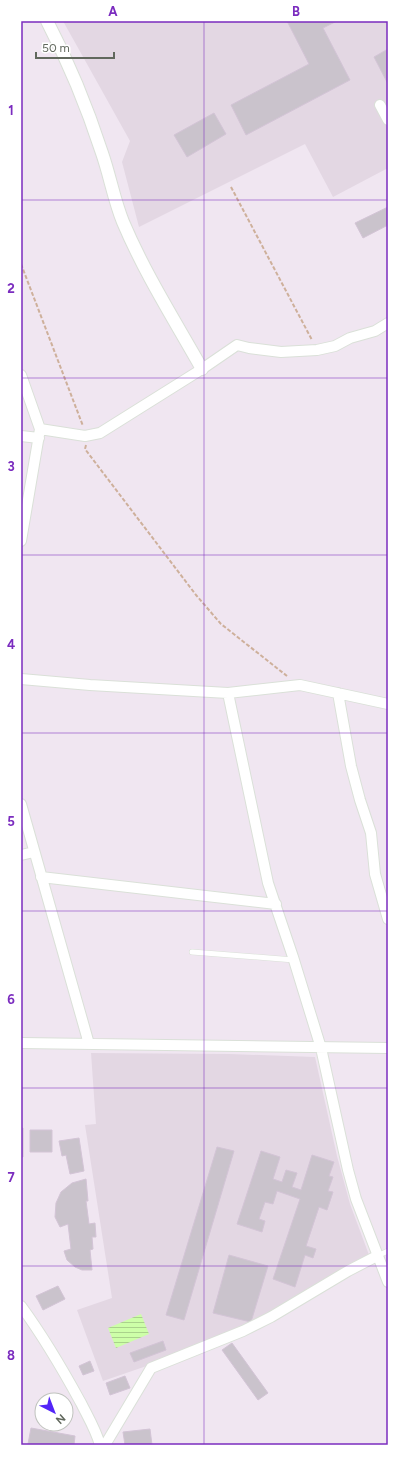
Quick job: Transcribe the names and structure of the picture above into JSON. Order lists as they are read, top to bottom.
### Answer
{
  "scale_bar": "50 m",
  "north": "bottom right",
  "grid": {
    "columns": ["A", "B"],
    "rows": [
      "1",
      "2",
      "3",
      "4",
      "5",
      "6",
      "7",
      "8"
    ]
  }
}
